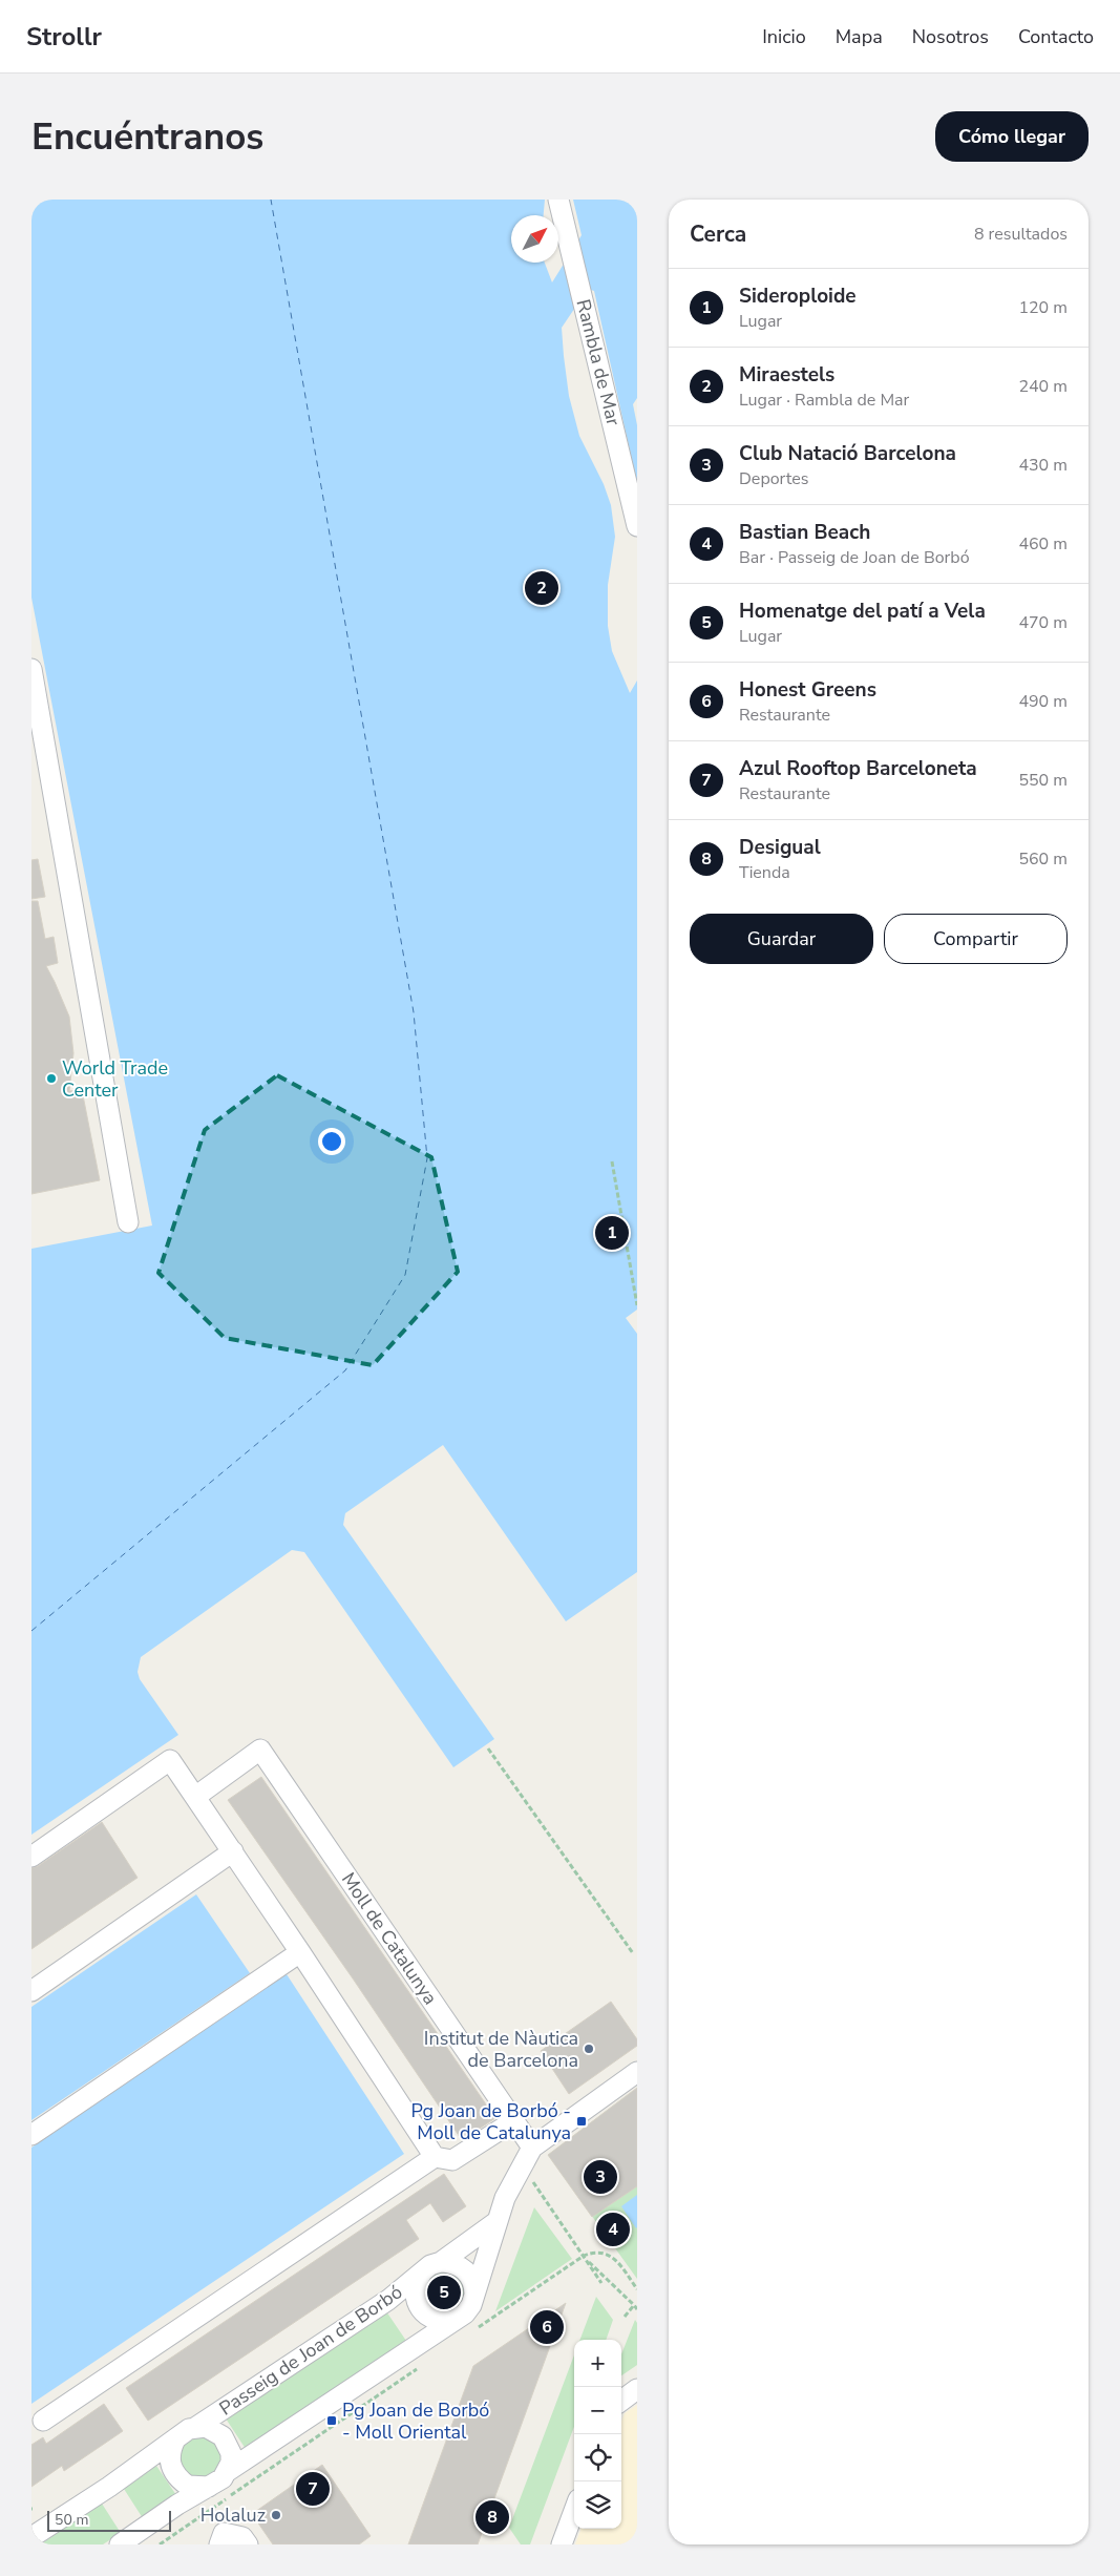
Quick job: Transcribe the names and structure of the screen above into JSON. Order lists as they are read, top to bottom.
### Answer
{
  "streets": {
    "street": ["Rambla de Mar", "Moll de Catalunya", "Passeig de Joan de Borbó"]
  },
  "places": {
    "other": ["World Trade Center", "Institut de Nàutica de Barcelona", "Holaluz"],
    "transit": ["Pg Joan de Borbó - Moll de Catalunya", "Pg Joan de Borbó - Moll Oriental"]
  },
  "scale_bar": "50 m",
  "north": "top right",
  "page": {
    "header": "Strollr",
    "nav": [
      "Inicio",
      "Mapa",
      "Nosotros",
      "Contacto"
    ],
    "buttons": [
      "Cómo llegar",
      ["Guardar", "Compartir"]
    ],
    "title": "Encuéntranos",
    "heading": ["Cerca", "8 resultados"],
    "list": [
      {
        "mark": "1",
        "name": "Sideroploide",
        "note": "Lugar",
        "value": "120 m"
      },
      {
        "mark": "2",
        "name": "Miraestels",
        "note": "Lugar · Rambla de Mar",
        "value": "240 m"
      },
      {
        "mark": "3",
        "name": "Club Natació Barcelona",
        "note": "Deportes",
        "value": "430 m"
      },
      {
        "mark": "4",
        "name": "Bastian Beach",
        "note": "Bar · Passeig de Joan de Borbó",
        "value": "460 m"
      },
      {
        "mark": "5",
        "name": "Homenatge del patí a Vela",
        "note": "Lugar",
        "value": "470 m"
      },
      {
        "mark": "6",
        "name": "Honest Greens",
        "note": "Restaurante",
        "value": "490 m"
      },
      {
        "mark": "7",
        "name": "Azul Rooftop Barceloneta",
        "note": "Restaurante",
        "value": "550 m"
      },
      {
        "mark": "8",
        "name": "Desigual",
        "note": "Tienda",
        "value": "560 m"
      }
    ],
    "pins": [
      "2",
      "1",
      "3",
      "4",
      "5",
      "6",
      "7",
      "8"
    ],
    "map_buttons": ["+", "−"],
    "scale": "50 m"
  }
}
